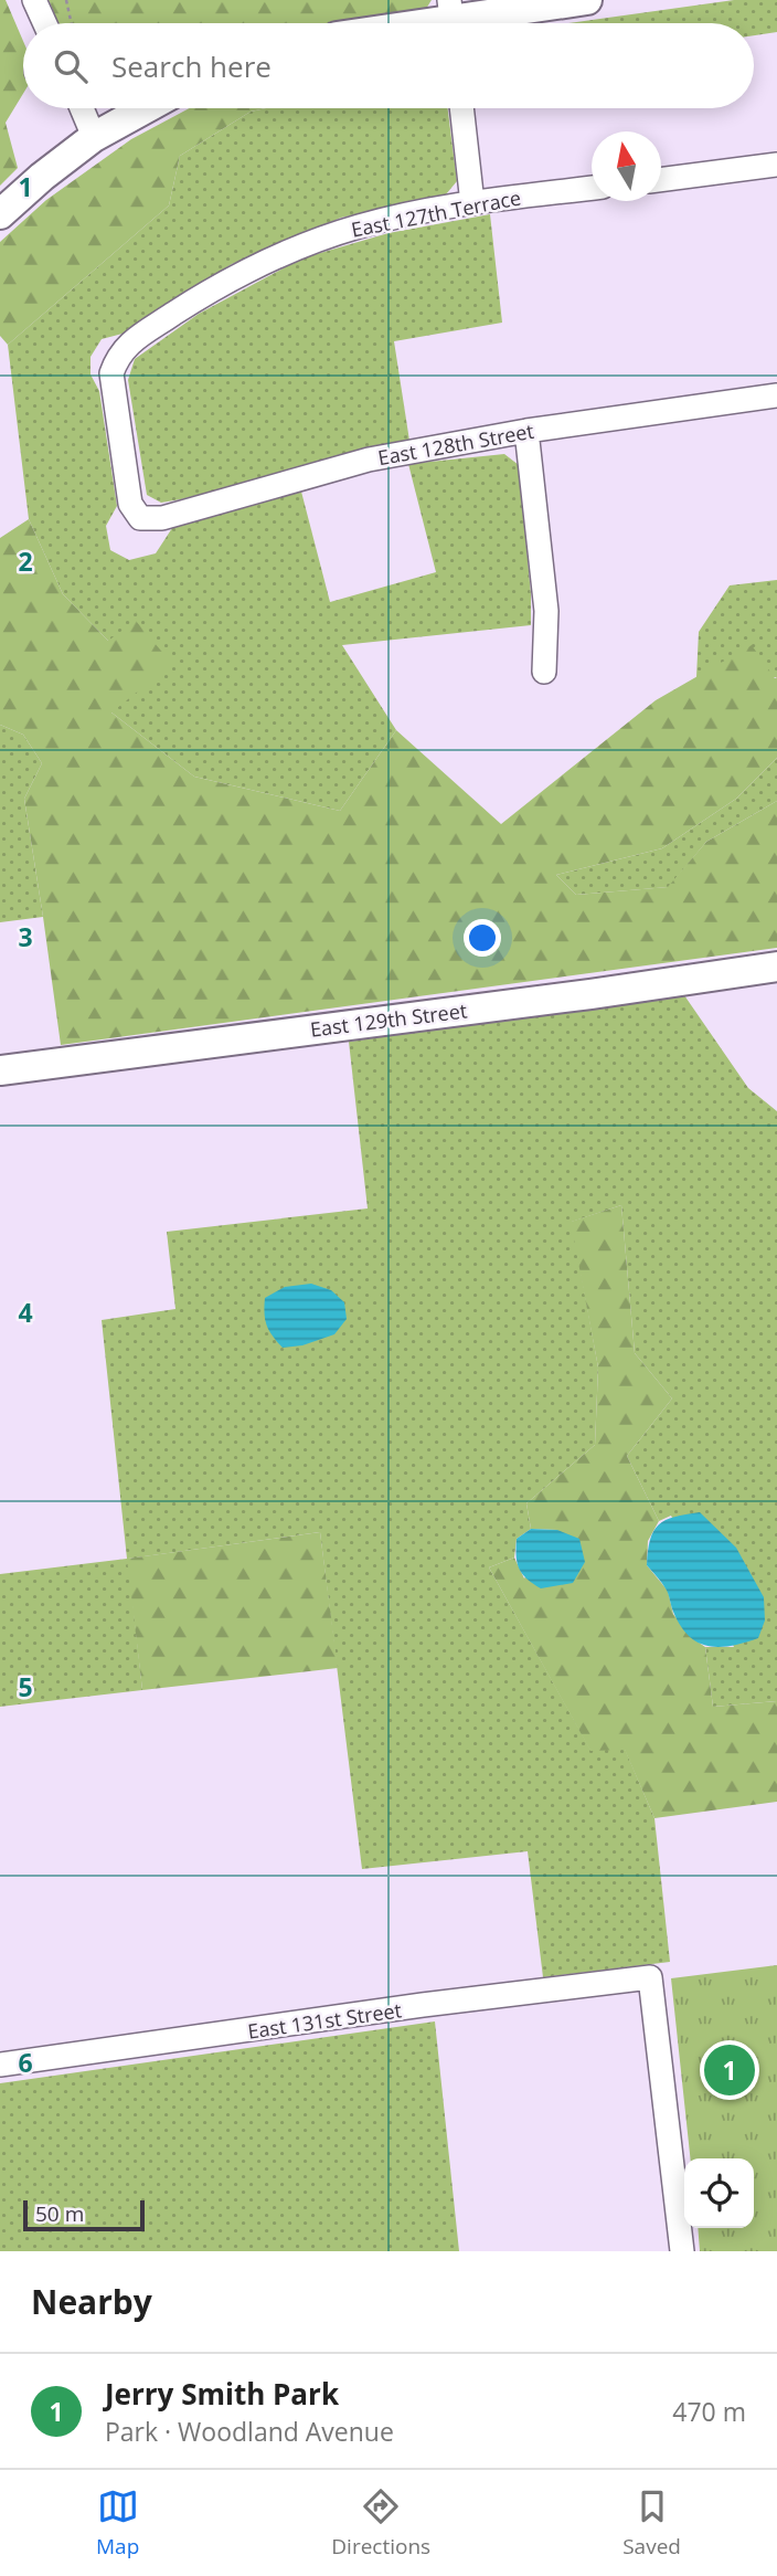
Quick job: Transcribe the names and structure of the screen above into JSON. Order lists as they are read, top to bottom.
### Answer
{
  "streets": {
    "main road": ["East 129th Street"],
    "street": ["East 127th Terrace", "East 128th Street", "East 131st Street"]
  },
  "crossings": [
    ["East 127th Terrace", "East 128th Street"]
  ],
  "scale_bar": "50 m",
  "north": "top",
  "page": {
    "search": "Search here",
    "pins": "1",
    "scale": "50 m",
    "heading": "Nearby",
    "list": [
      {
        "mark": "1",
        "name": "Jerry Smith Park",
        "note": "Park · Woodland Avenue",
        "value": "470 m"
      }
    ],
    "nav": ["Map", "Directions", "Saved"]
  },
  "grid": {
    "rows": [
      "1",
      "2",
      "3",
      "4",
      "5",
      "6"
    ]
  }
}
